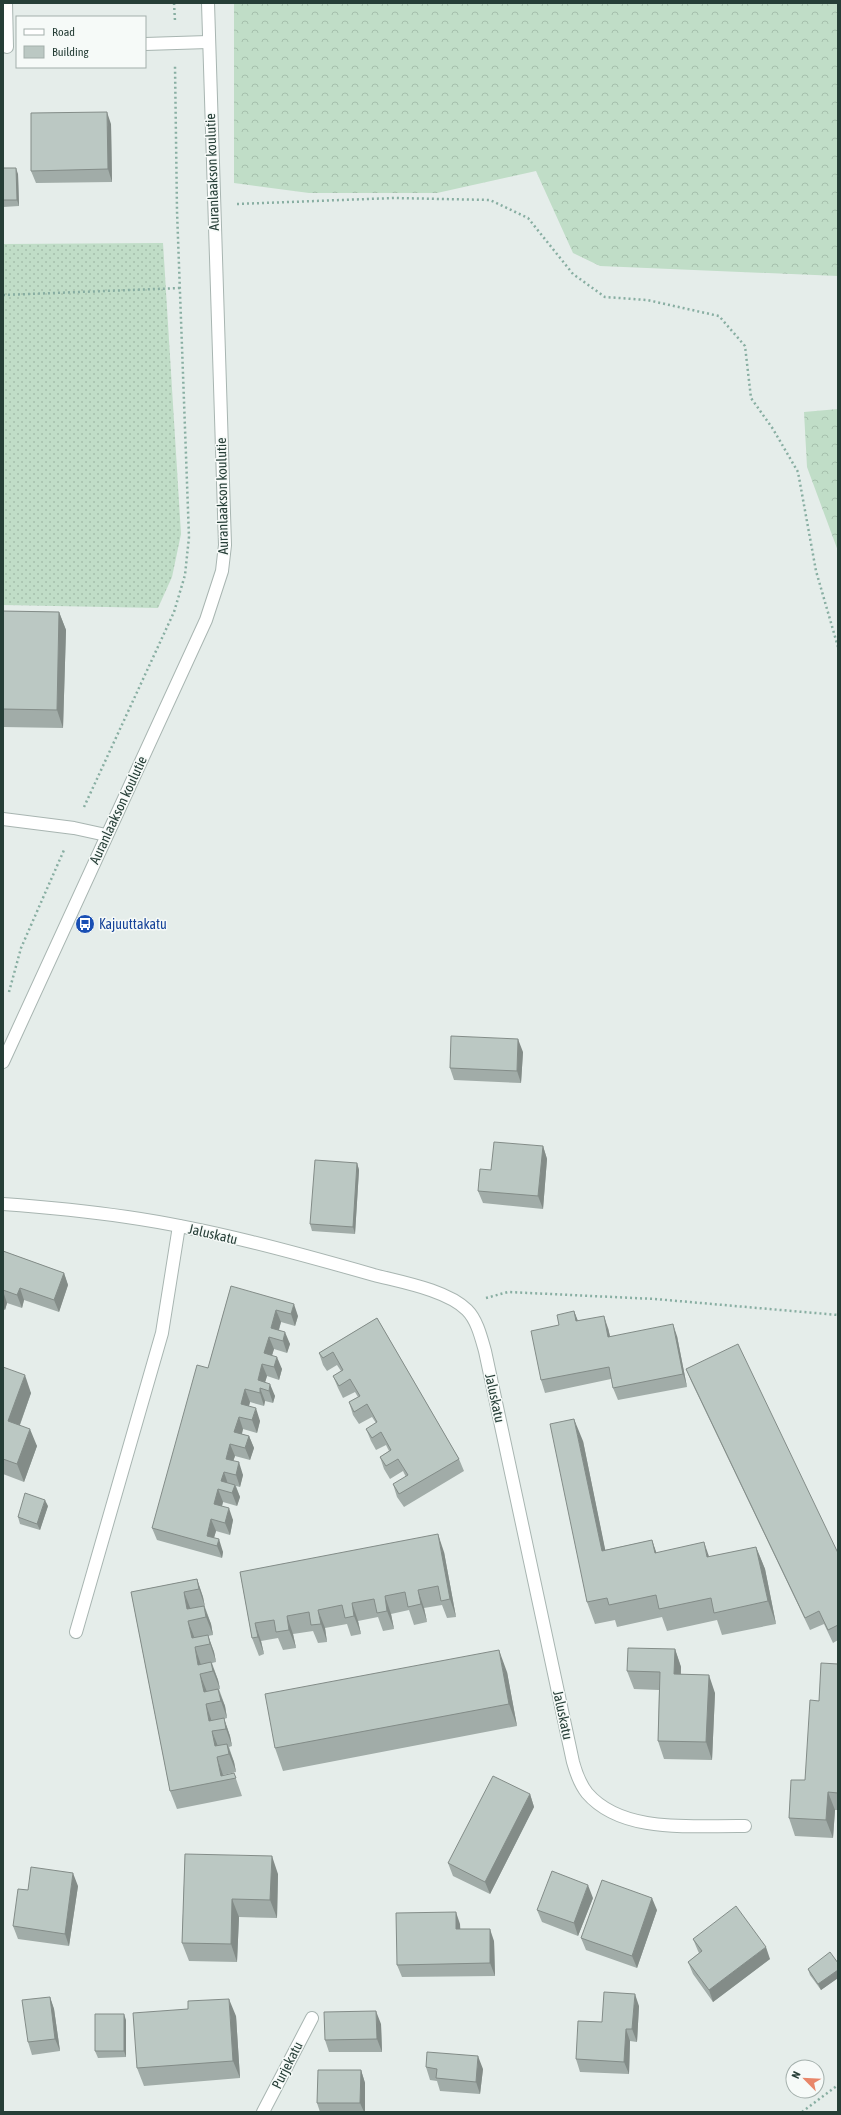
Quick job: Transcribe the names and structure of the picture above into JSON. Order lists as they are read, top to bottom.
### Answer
{
  "streets": {
    "street": ["Auranlaakson koulutie", "Jaluskatu", "Purjekatu"]
  },
  "places": {
    "bus stop": ["Kajuuttakatu"]
  },
  "legend": ["Road", "Building"],
  "north": "top left"
}
